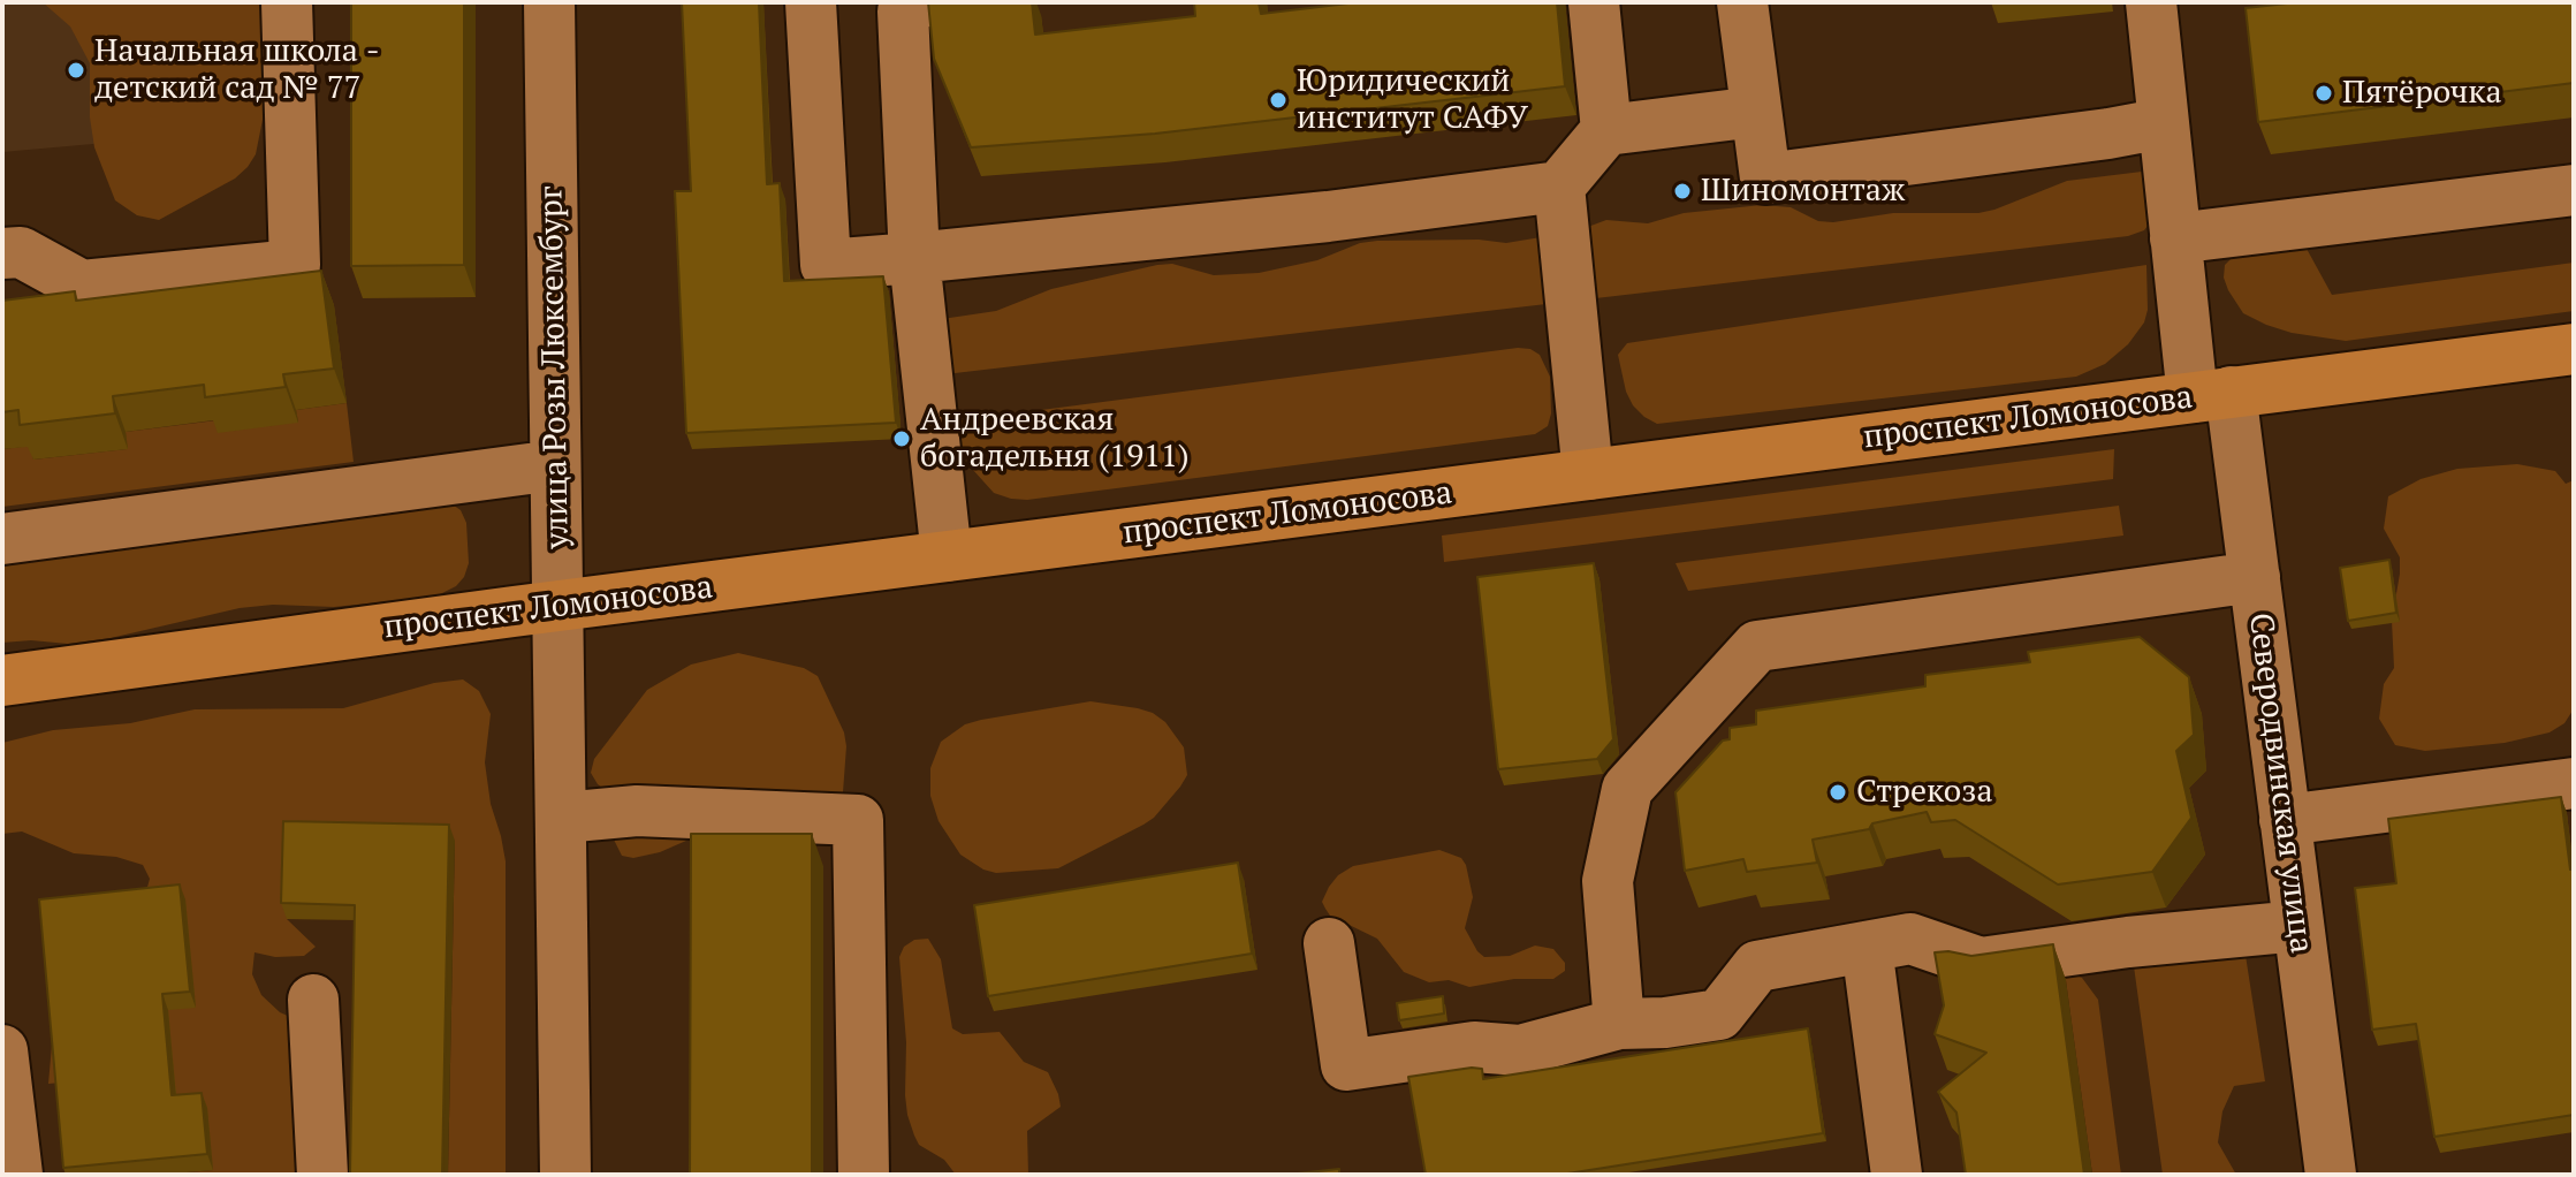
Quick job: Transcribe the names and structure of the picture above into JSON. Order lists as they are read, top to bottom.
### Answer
{
  "streets": {
    "main road": ["проспект Ломоносова"],
    "street": ["улица Розы Люксембург", "Северодвинская улица"]
  },
  "crossings": [
    ["улица Розы Люксембург", "проспект Ломоносова"],
    ["проспект Ломоносова", "Северодвинская улица"]
  ],
  "places": [
    "Начальная школа - детский сад № 77",
    "Пятёрочка",
    "Юридический институт САФУ",
    "Шиномонтаж",
    "Андреевская богадельня (1911)",
    "Стрекоза"
  ]
}
